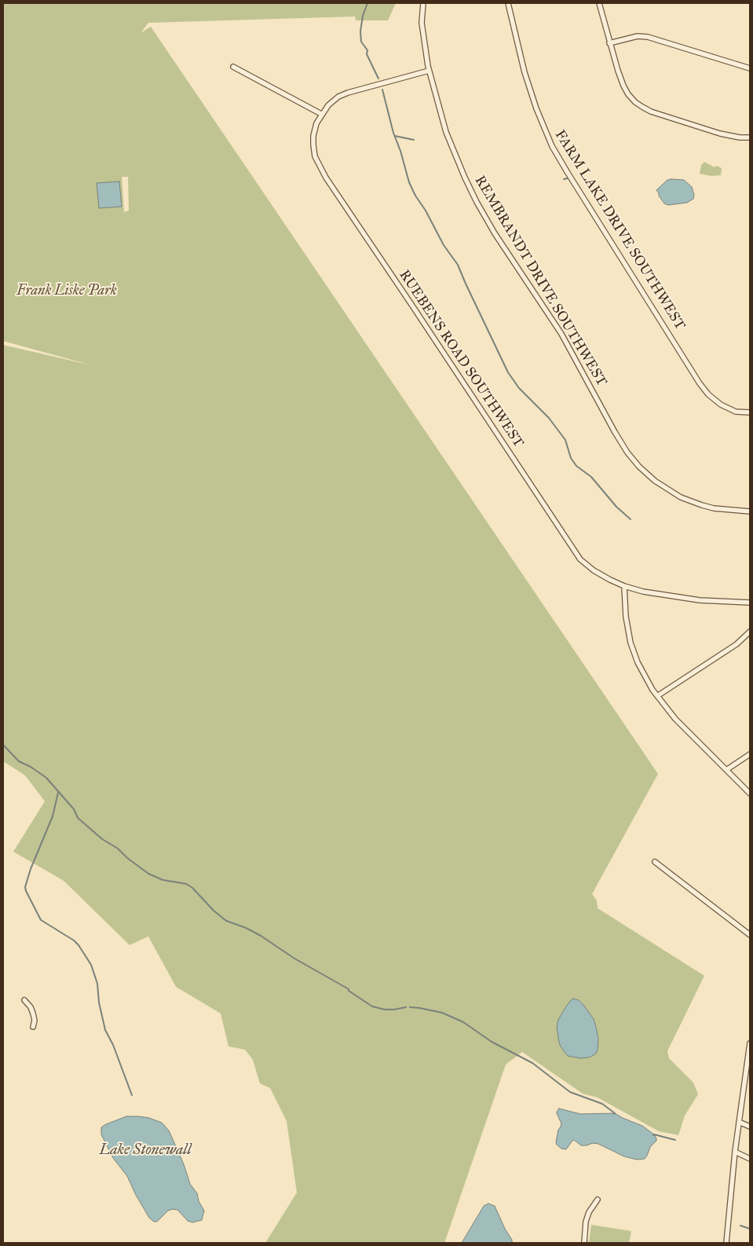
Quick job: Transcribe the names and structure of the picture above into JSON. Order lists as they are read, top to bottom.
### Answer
{
  "streets": {
    "street": ["FARM LAKE DRIVE SOUTHWEST", "REMBRANDT DRIVE SOUTHWEST", "RUEBENS ROAD SOUTHWEST"]
  },
  "crossings": [
    ["REMBRANDT DRIVE SOUTHWEST", "RUEBENS ROAD SOUTHWEST"]
  ],
  "water": ["Lake Stonewall"],
  "parks": ["Frank Liske Park"]
}
